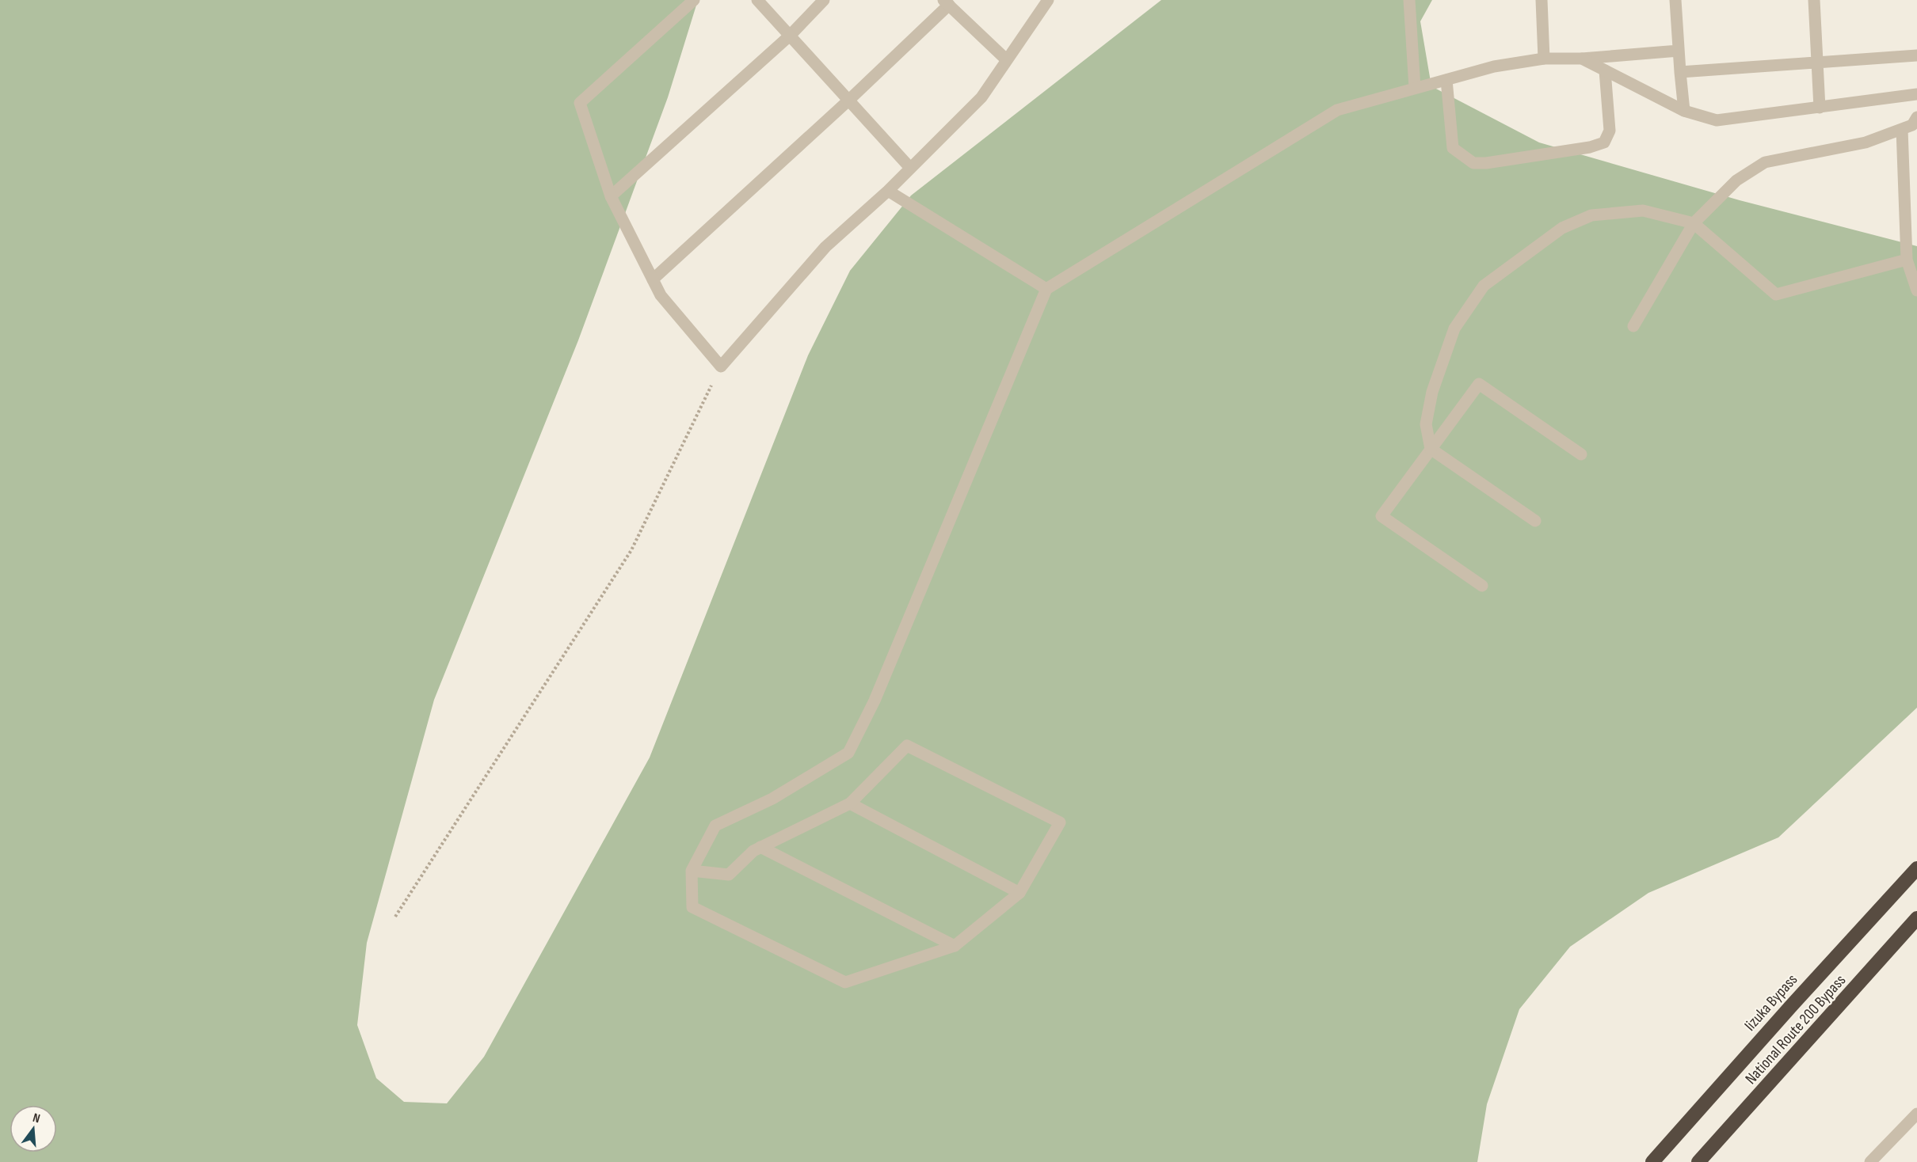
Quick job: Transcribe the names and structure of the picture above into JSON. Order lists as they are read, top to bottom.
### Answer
{
  "streets": {
    "highway": ["Iizuka Bypass", "National Route 200 Bypass"]
  },
  "north": "top"
}
